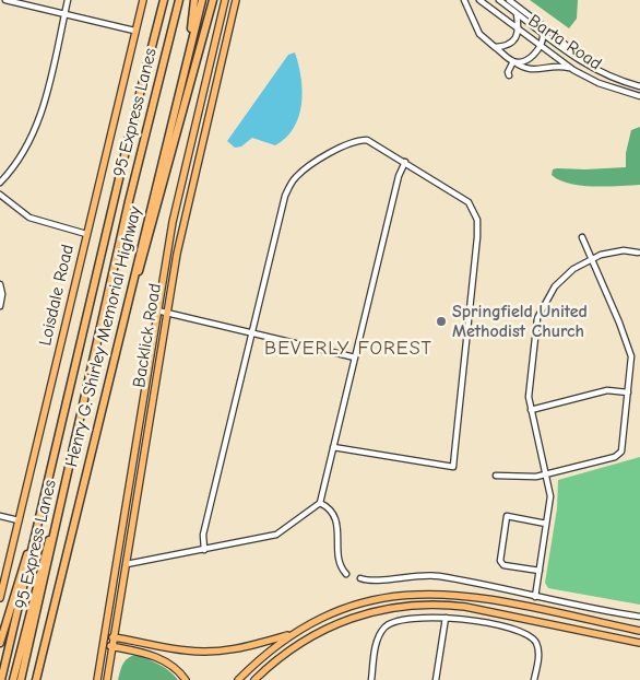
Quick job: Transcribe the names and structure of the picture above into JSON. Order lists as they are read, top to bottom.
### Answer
{
  "streets": {
    "highway": ["95 Express Lanes", "Henry G. Shirley Memorial Highway"],
    "main road": ["Loisdale Road", "Backlick Road"],
    "street": ["Barta Road"]
  },
  "districts": ["BEVERLY FOREST"],
  "places": ["Springfield United Methodist Church"]
}
